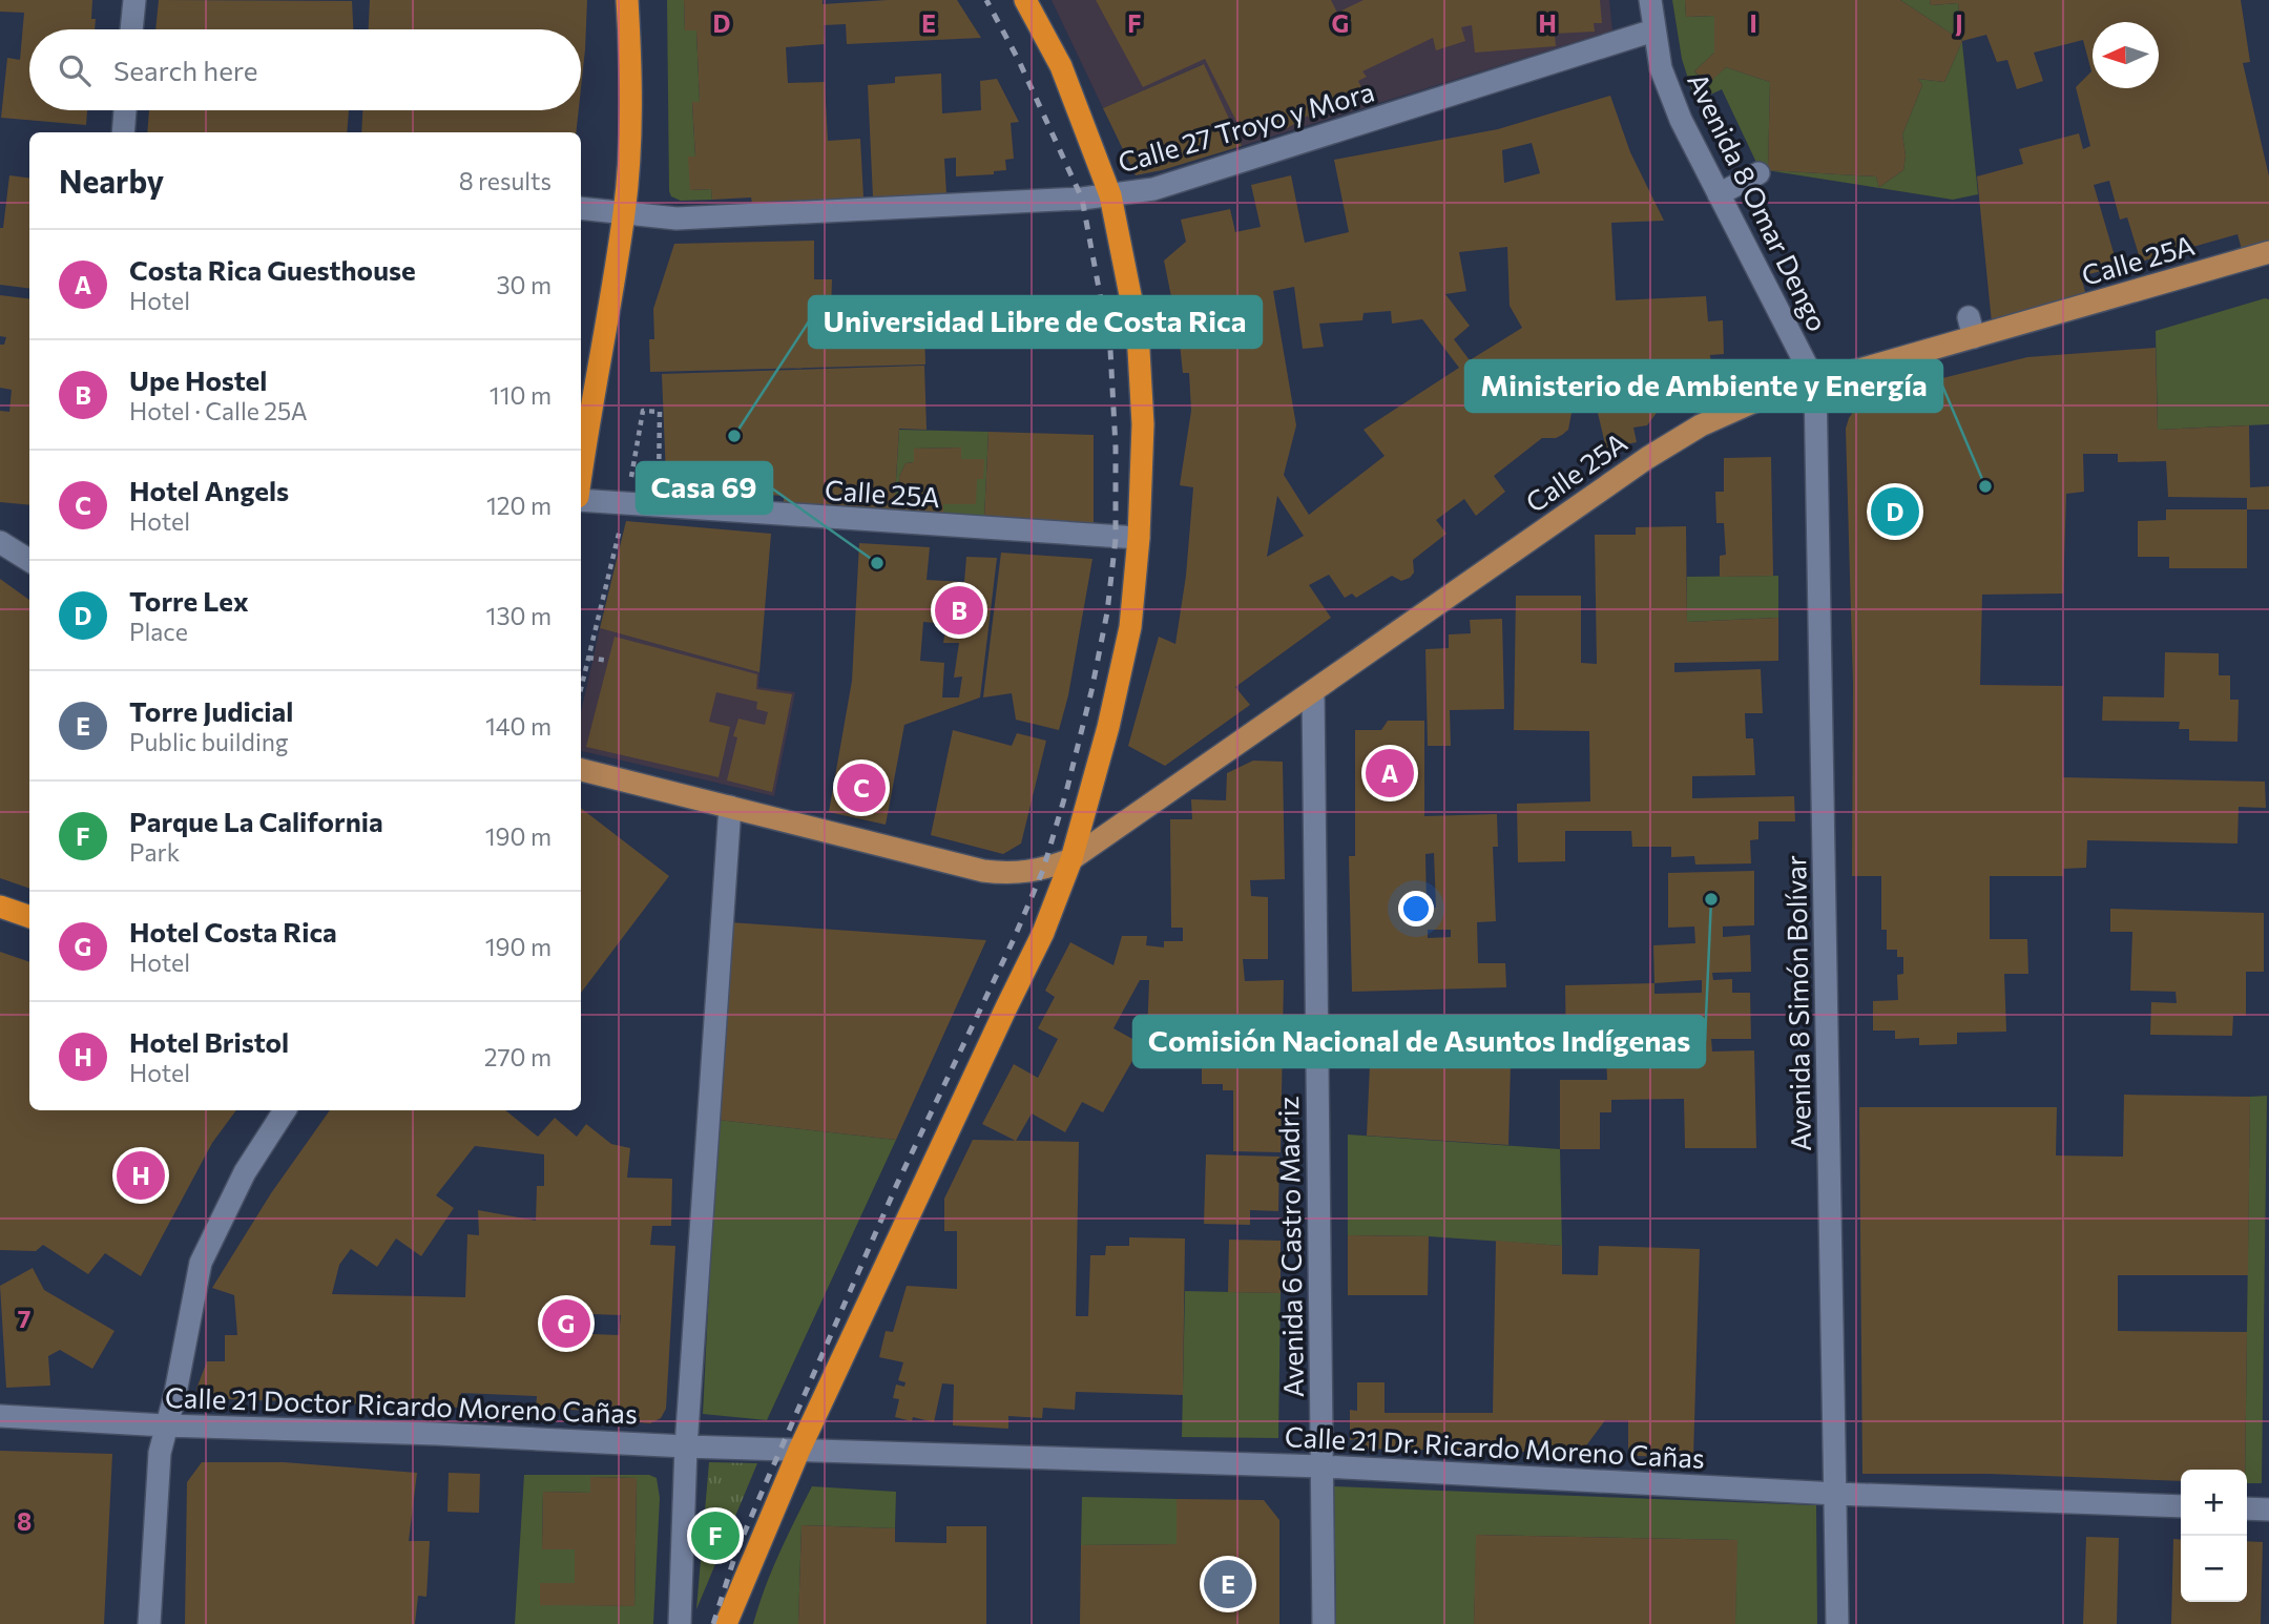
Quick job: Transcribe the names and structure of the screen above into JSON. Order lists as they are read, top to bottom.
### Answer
{
  "streets": {
    "main road": ["Calle 25A"],
    "street": [
      "Calle 27 Troyo y Mora",
      "Avenida 8 Omar Dengo",
      "Avenida 8 Simón Bolívar",
      "Avenida 6 Castro Madriz",
      "Calle 21 Doctor Ricardo Moreno Cañas",
      "Calle 21 Dr. Ricardo Moreno Cañas"
    ]
  },
  "crossings": [
    ["Calle 27 Troyo y Mora", "Avenida 8 Omar Dengo"],
    ["Avenida 8 Omar Dengo", "Calle 25A"],
    ["Avenida 8 Omar Dengo", "Avenida 8 Simón Bolívar"],
    ["Calle 25A", "Avenida 8 Simón Bolívar"],
    ["Calle 25A", "Avenida 6 Castro Madriz"],
    ["Avenida 8 Simón Bolívar", "Calle 21 Dr. Ricardo Moreno Cañas"],
    ["Avenida 6 Castro Madriz", "Calle 21 Dr. Ricardo Moreno Cañas"],
    ["Calle 21 Doctor Ricardo Moreno Cañas", "Calle 21 Dr. Ricardo Moreno Cañas"]
  ],
  "places": [
    "Universidad Libre de Costa Rica",
    "Ministerio de Ambiente y Energía",
    "Casa 69",
    "Comisión Nacional de Asuntos Indígenas"
  ],
  "north": "left",
  "page": {
    "search": "Search here",
    "heading": ["Nearby", "8 results"],
    "list": [
      {
        "mark": "A",
        "name": "Costa Rica Guesthouse",
        "note": "Hotel",
        "value": "30 m"
      },
      {
        "mark": "B",
        "name": "Upe Hostel",
        "note": "Hotel · Calle 25A",
        "value": "110 m"
      },
      {
        "mark": "C",
        "name": "Hotel Angels",
        "note": "Hotel",
        "value": "120 m"
      },
      {
        "mark": "D",
        "name": "Torre Lex",
        "note": "Place",
        "value": "130 m"
      },
      {
        "mark": "E",
        "name": "Torre Judicial",
        "note": "Public building",
        "value": "140 m"
      },
      {
        "mark": "F",
        "name": "Parque La California",
        "note": "Park",
        "value": "190 m"
      },
      {
        "mark": "G",
        "name": "Hotel Costa Rica",
        "note": "Hotel",
        "value": "190 m"
      },
      {
        "mark": "H",
        "name": "Hotel Bristol",
        "note": "Hotel",
        "value": "270 m"
      }
    ],
    "pins": [
      "D",
      "B",
      "A",
      "C",
      "H",
      "G",
      "F",
      "E"
    ],
    "map_buttons": ["+", "−"]
  },
  "grid": {
    "columns": [
      "D",
      "E",
      "F",
      "G",
      "H",
      "I",
      "J"
    ],
    "rows": ["7", "8"]
  }
}
